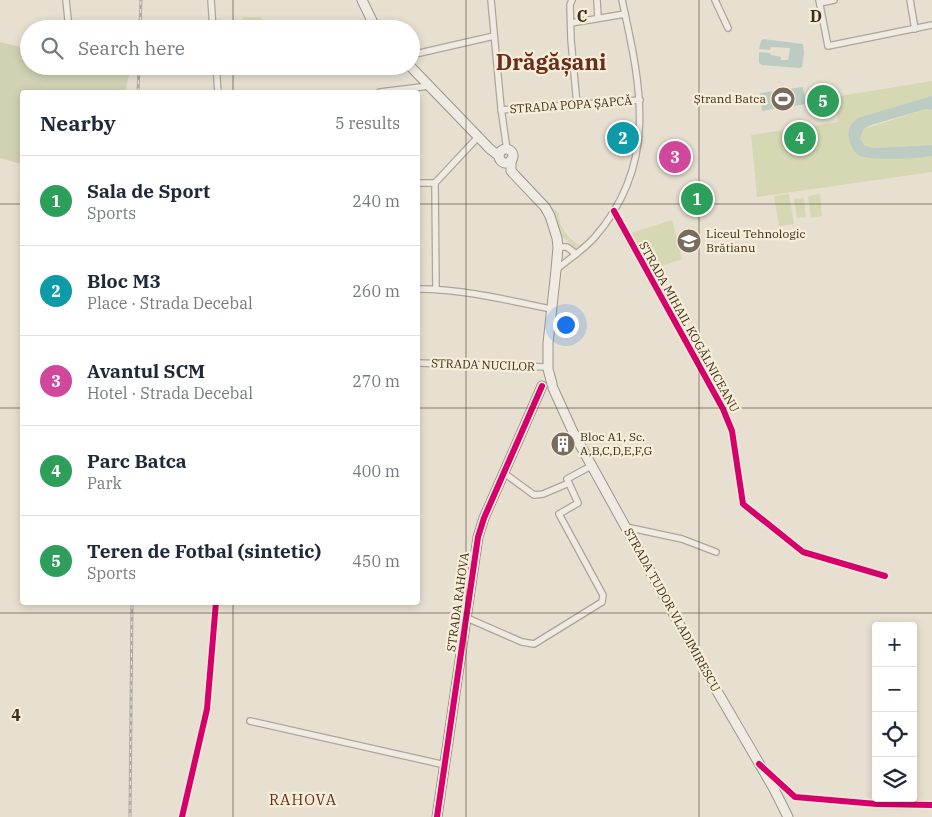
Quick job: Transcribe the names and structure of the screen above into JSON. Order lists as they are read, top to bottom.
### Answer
{
  "streets": {
    "main road": ["STRADA RAHOVA", "STRADA TUDOR VLADIMIRESCU"],
    "street": ["STRADA POPA ȘAPCĂ", "STRADA MIHAIL KOGĂLNICEANU", "STRADA NUCILOR"]
  },
  "crossings": [
    ["STRADA RAHOVA", "STRADA TUDOR VLADIMIRESCU"]
  ],
  "districts": ["Drăgășani", "RAHOVA"],
  "places": {
    "sports": ["Ștrand Batca"],
    "school or university": ["Liceul Tehnologic Brătianu"],
    "building": ["Bloc A1, Sc. A,B,C,D,E,F,G"]
  },
  "page": {
    "search": "Search here",
    "pins": [
      "5",
      "2",
      "4",
      "3",
      "1"
    ],
    "heading": ["Nearby", "5 results"],
    "list": [
      {
        "mark": "1",
        "name": "Sala de Sport",
        "note": "Sports",
        "value": "240 m"
      },
      {
        "mark": "2",
        "name": "Bloc M3",
        "note": "Place · Strada Decebal",
        "value": "260 m"
      },
      {
        "mark": "3",
        "name": "Avantul SCM",
        "note": "Hotel · Strada Decebal",
        "value": "270 m"
      },
      {
        "mark": "4",
        "name": "Parc Batca",
        "note": "Park",
        "value": "400 m"
      },
      {
        "mark": "5",
        "name": "Teren de Fotbal (sintetic)",
        "note": "Sports",
        "value": "450 m"
      }
    ],
    "map_buttons": ["+", "−"]
  },
  "grid": {
    "columns": ["C", "D"],
    "rows": ["4"]
  }
}
